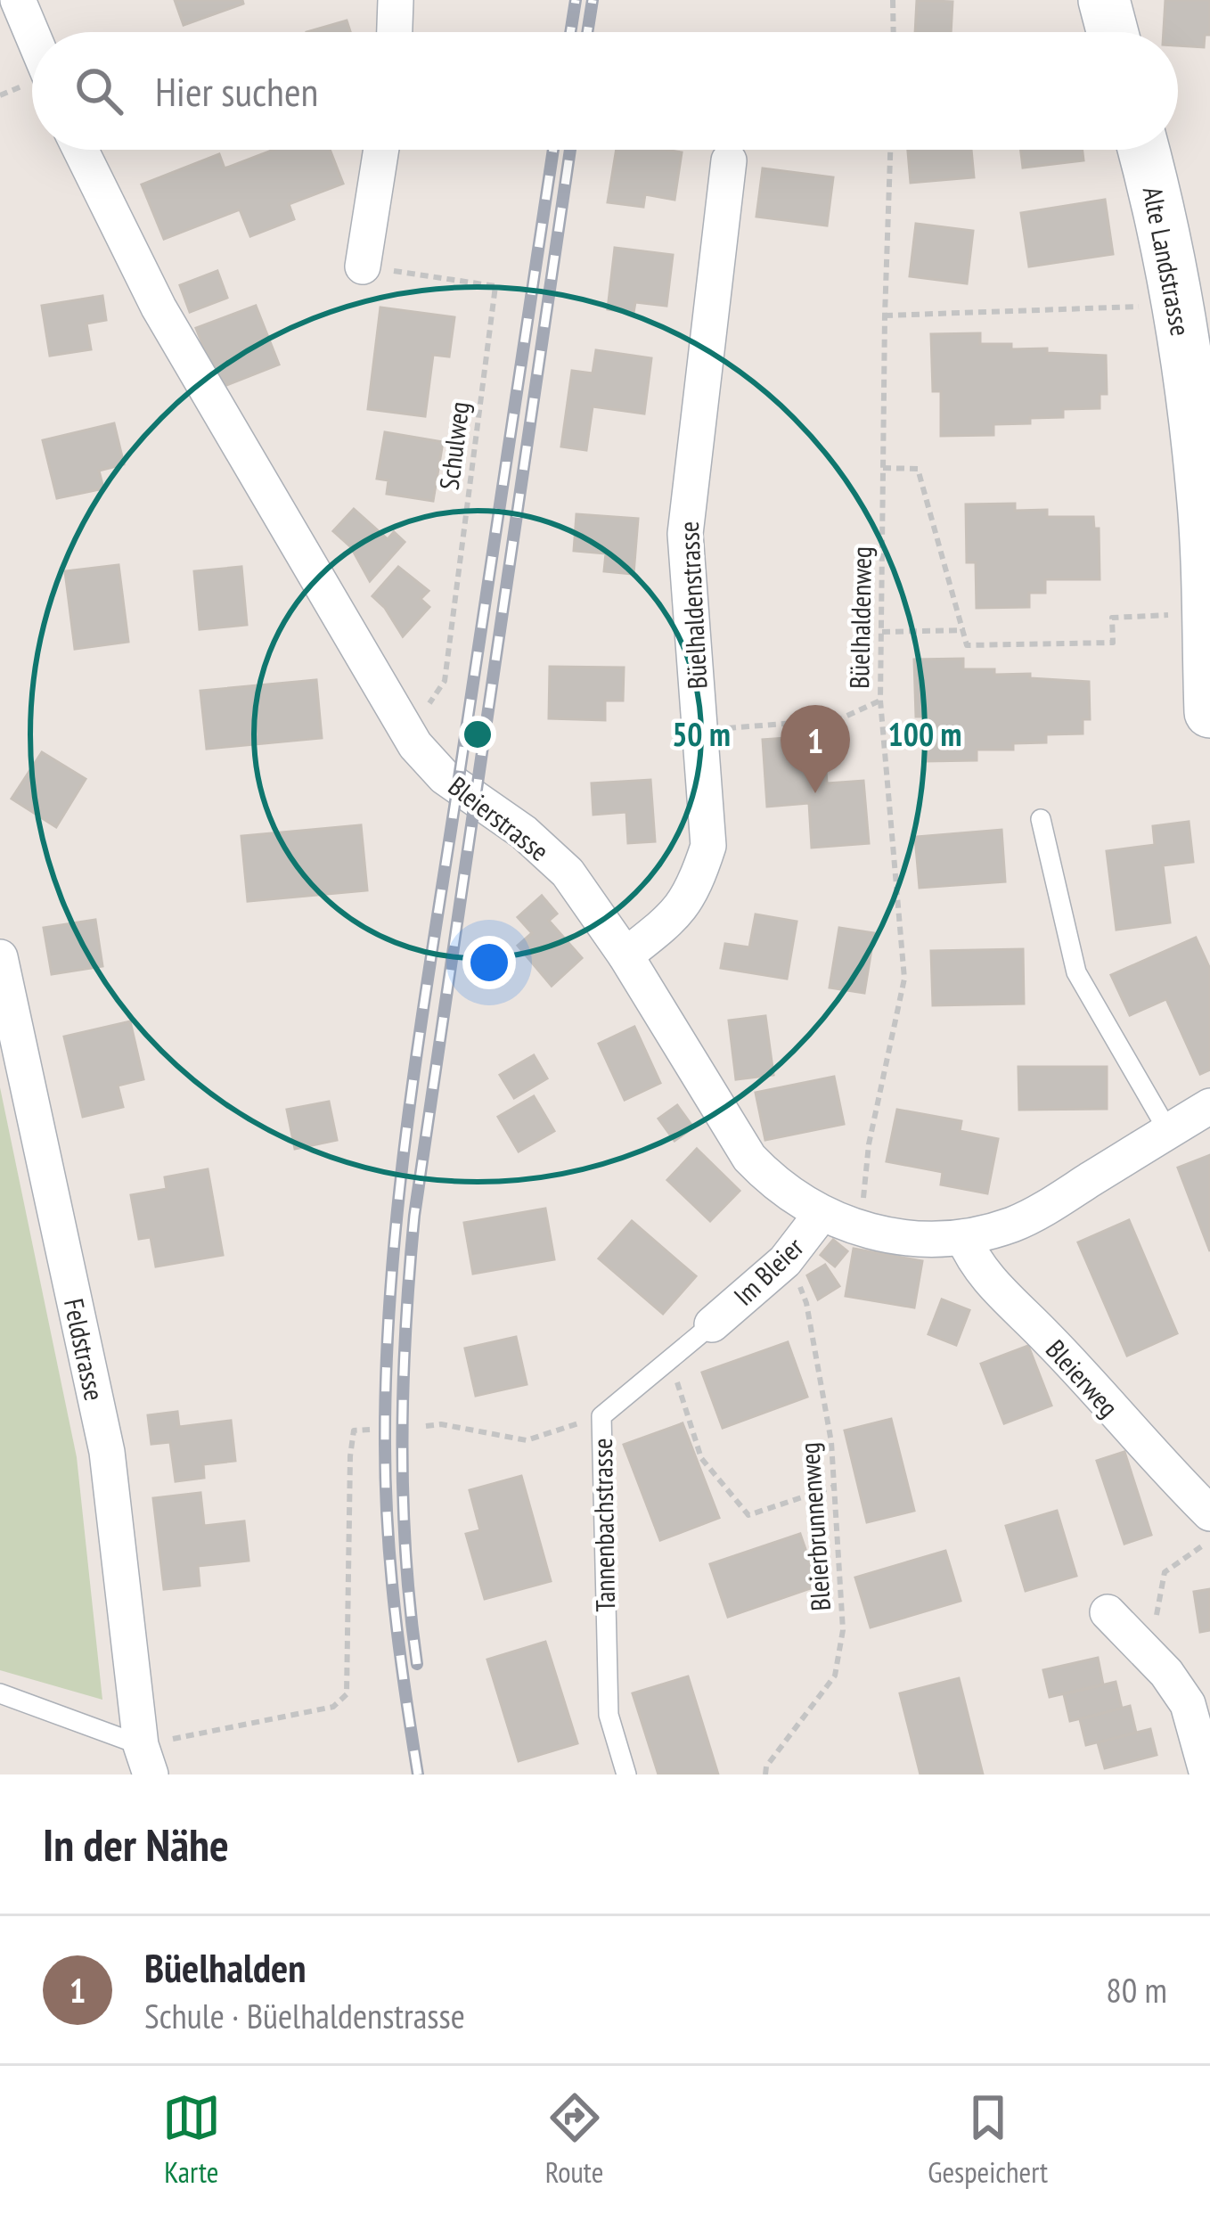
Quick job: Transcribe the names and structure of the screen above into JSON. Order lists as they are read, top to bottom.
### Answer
{
  "streets": {
    "main road": ["Alte Landstrasse"],
    "street": [
      "Büelhaldenstrasse",
      "Bleierstrasse",
      "Im Bleier",
      "Feldstrasse",
      "Bleierweg"
    ],
    "lane": ["Tannenbachstrasse"],
    "path": ["Schulweg", "Büelhaldenweg", "Bleierbrunnenweg"]
  },
  "crossings": [
    ["Schulweg", "Bleierstrasse"],
    ["Büelhaldenstrasse", "Bleierstrasse"],
    ["Büelhaldenweg", "Bleierstrasse"],
    ["Bleierstrasse", "Im Bleier"],
    ["Bleierstrasse", "Bleierweg"],
    ["Im Bleier", "Tannenbachstrasse"],
    ["Im Bleier", "Bleierbrunnenweg"]
  ],
  "page": {
    "search": "Hier suchen",
    "pins": "1",
    "heading": "In der Nähe",
    "list": [
      {
        "mark": "1",
        "name": "Büelhalden",
        "note": "Schule · Büelhaldenstrasse",
        "value": "80 m"
      }
    ],
    "nav": ["Karte", "Route", "Gespeichert"]
  },
  "rings": ["50 m", "100 m"]
}
